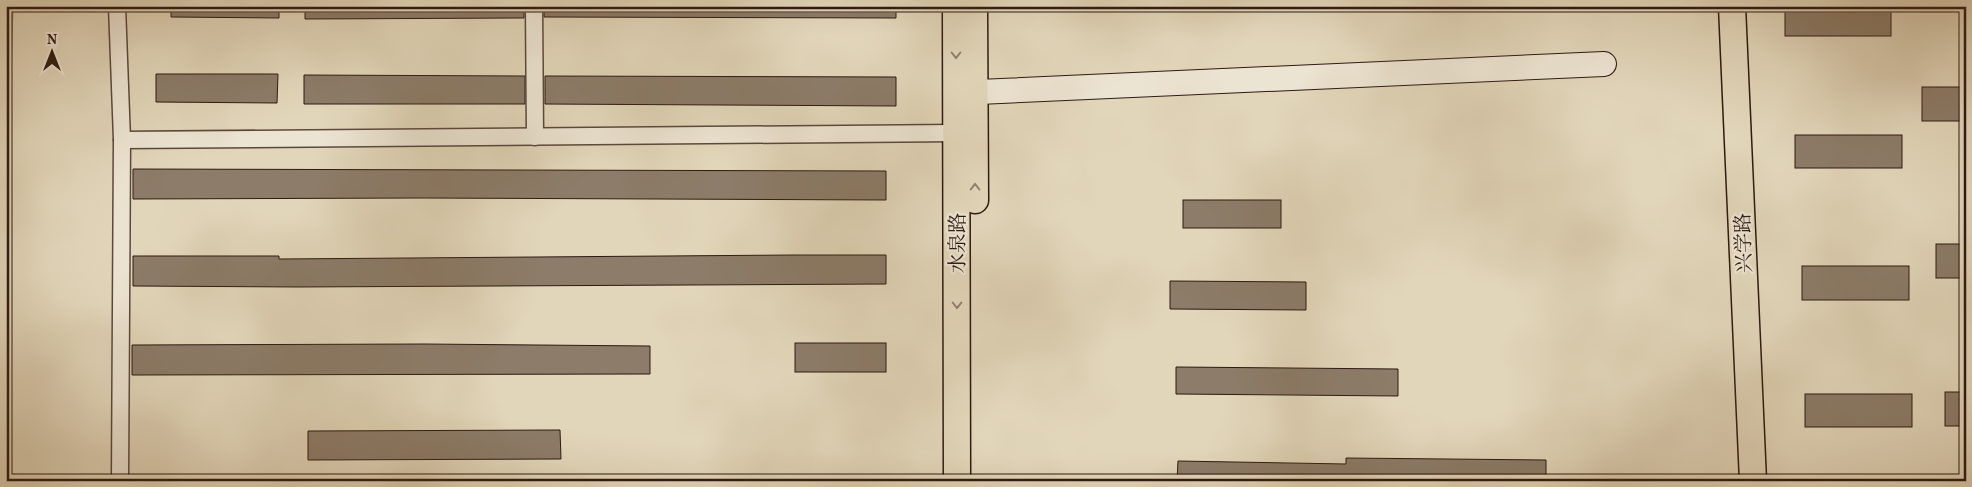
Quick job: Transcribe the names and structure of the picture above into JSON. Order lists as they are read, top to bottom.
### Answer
{
  "streets": {
    "main road": ["水泉路", "兴学路"]
  },
  "north": "top"
}
